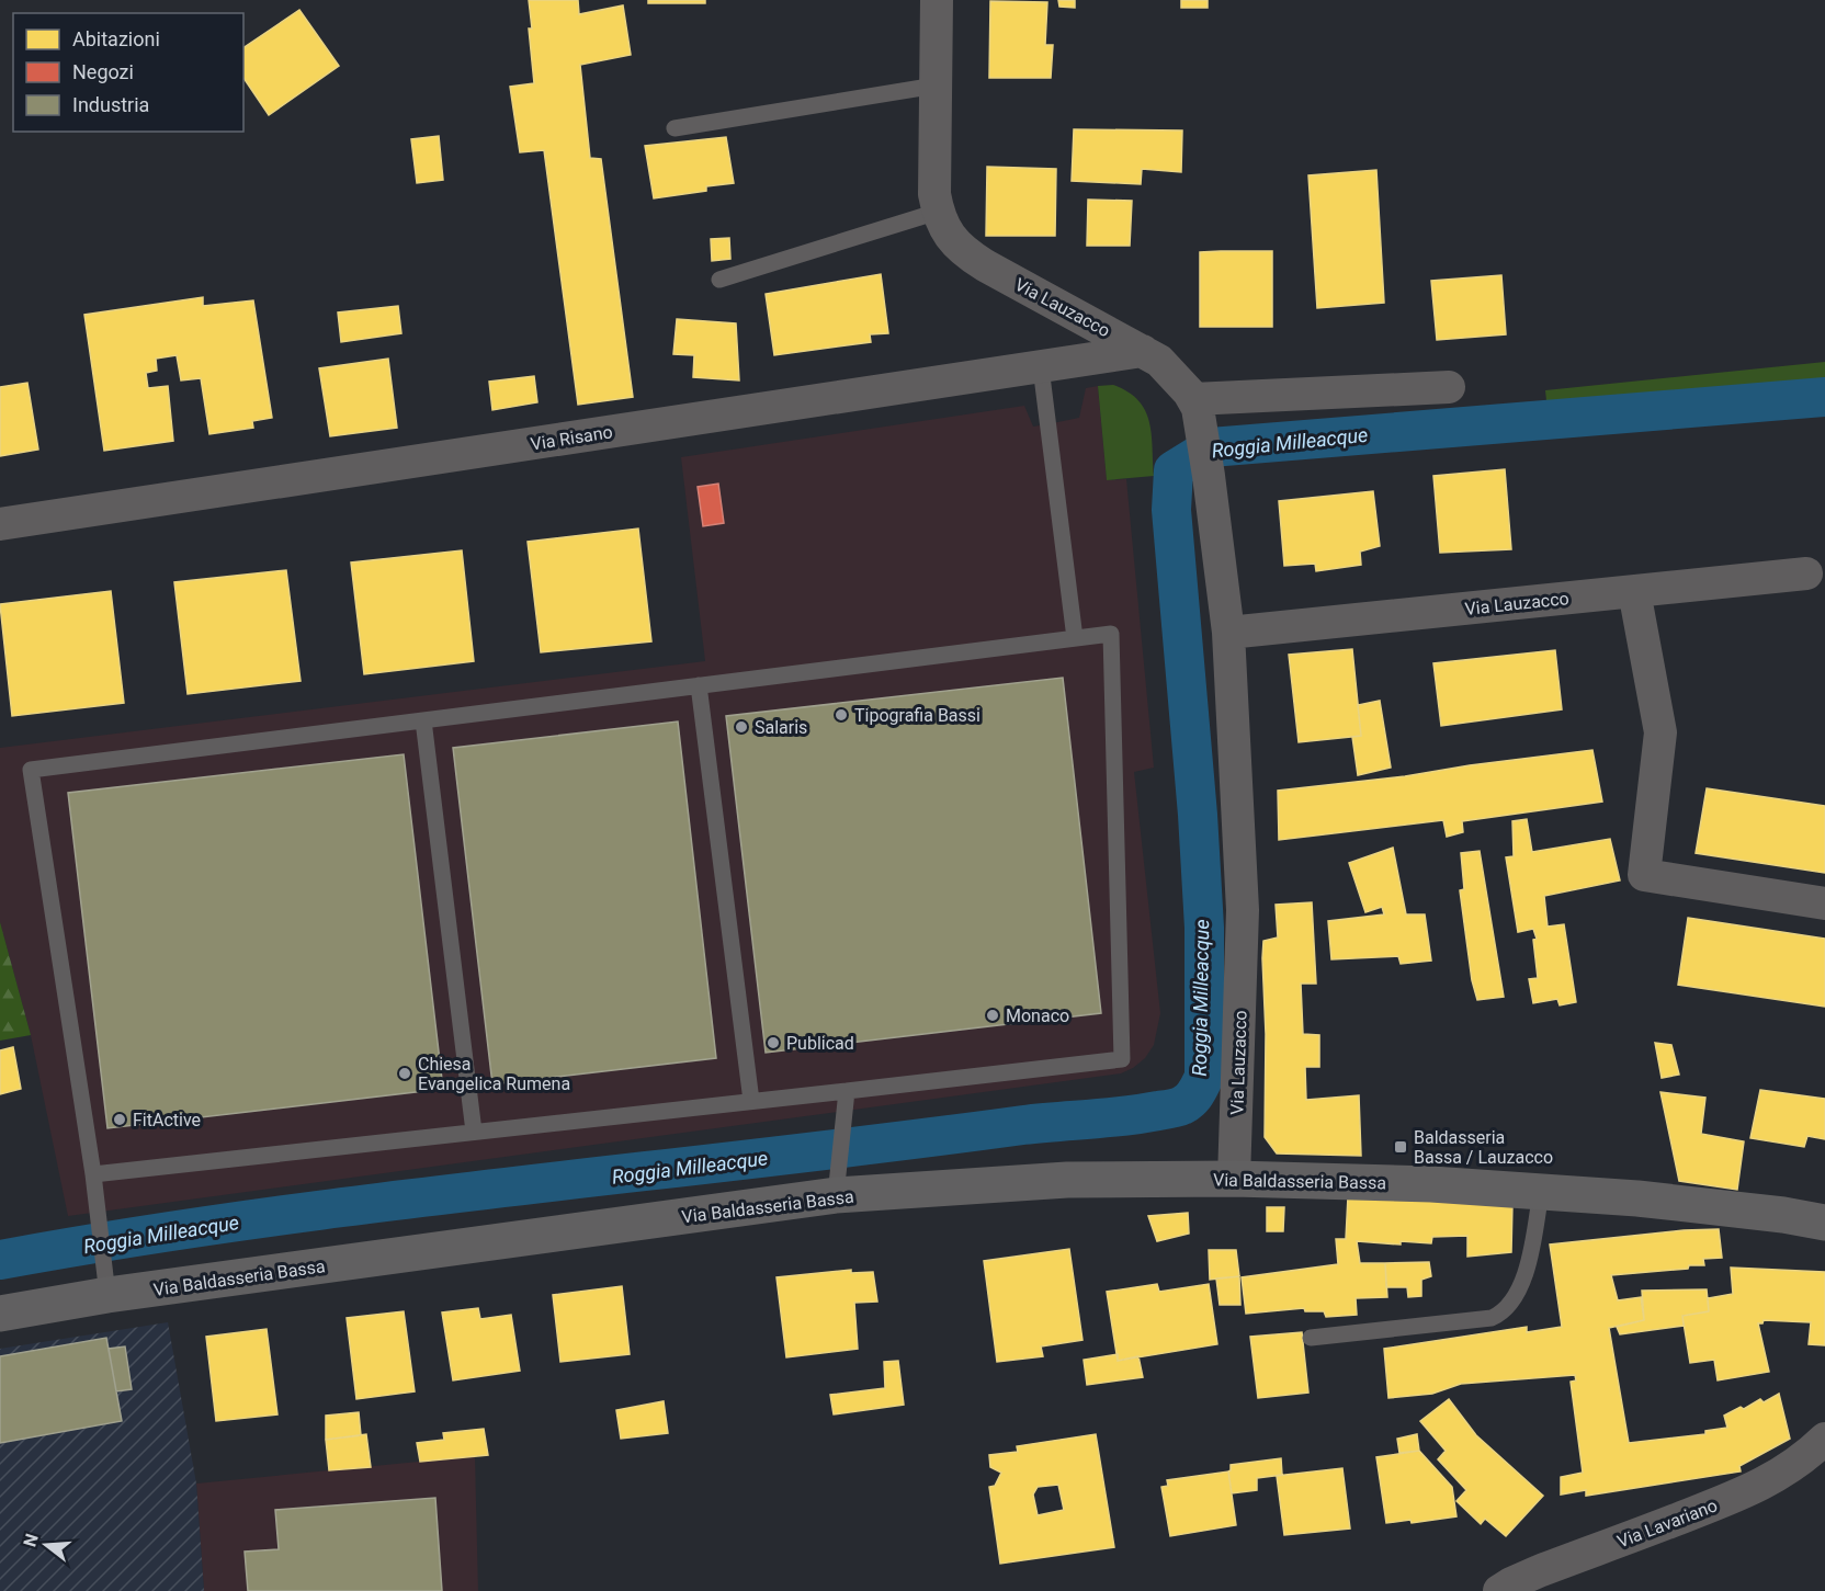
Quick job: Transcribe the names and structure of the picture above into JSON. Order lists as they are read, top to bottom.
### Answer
{
  "streets": {
    "street": [
      "Via Lauzacco",
      "Via Risano",
      "Via Baldasseria Bassa",
      "Via Lavariano"
    ]
  },
  "crossings": [
    ["Via Lauzacco", "Via Risano"],
    ["Via Lauzacco", "Via Baldasseria Bassa"]
  ],
  "water": ["Roggia Milleacque"],
  "places": {
    "other": [
      "Tipografia Bassi",
      "Salaris",
      "Monaco",
      "Publicad",
      "Chiesa Evangelica Rumena",
      "FitActive"
    ],
    "transit": ["Baldasseria Bassa / Lauzacco"]
  },
  "legend": ["Abitazioni", "Negozi", "Industria"],
  "north": "left"
}
